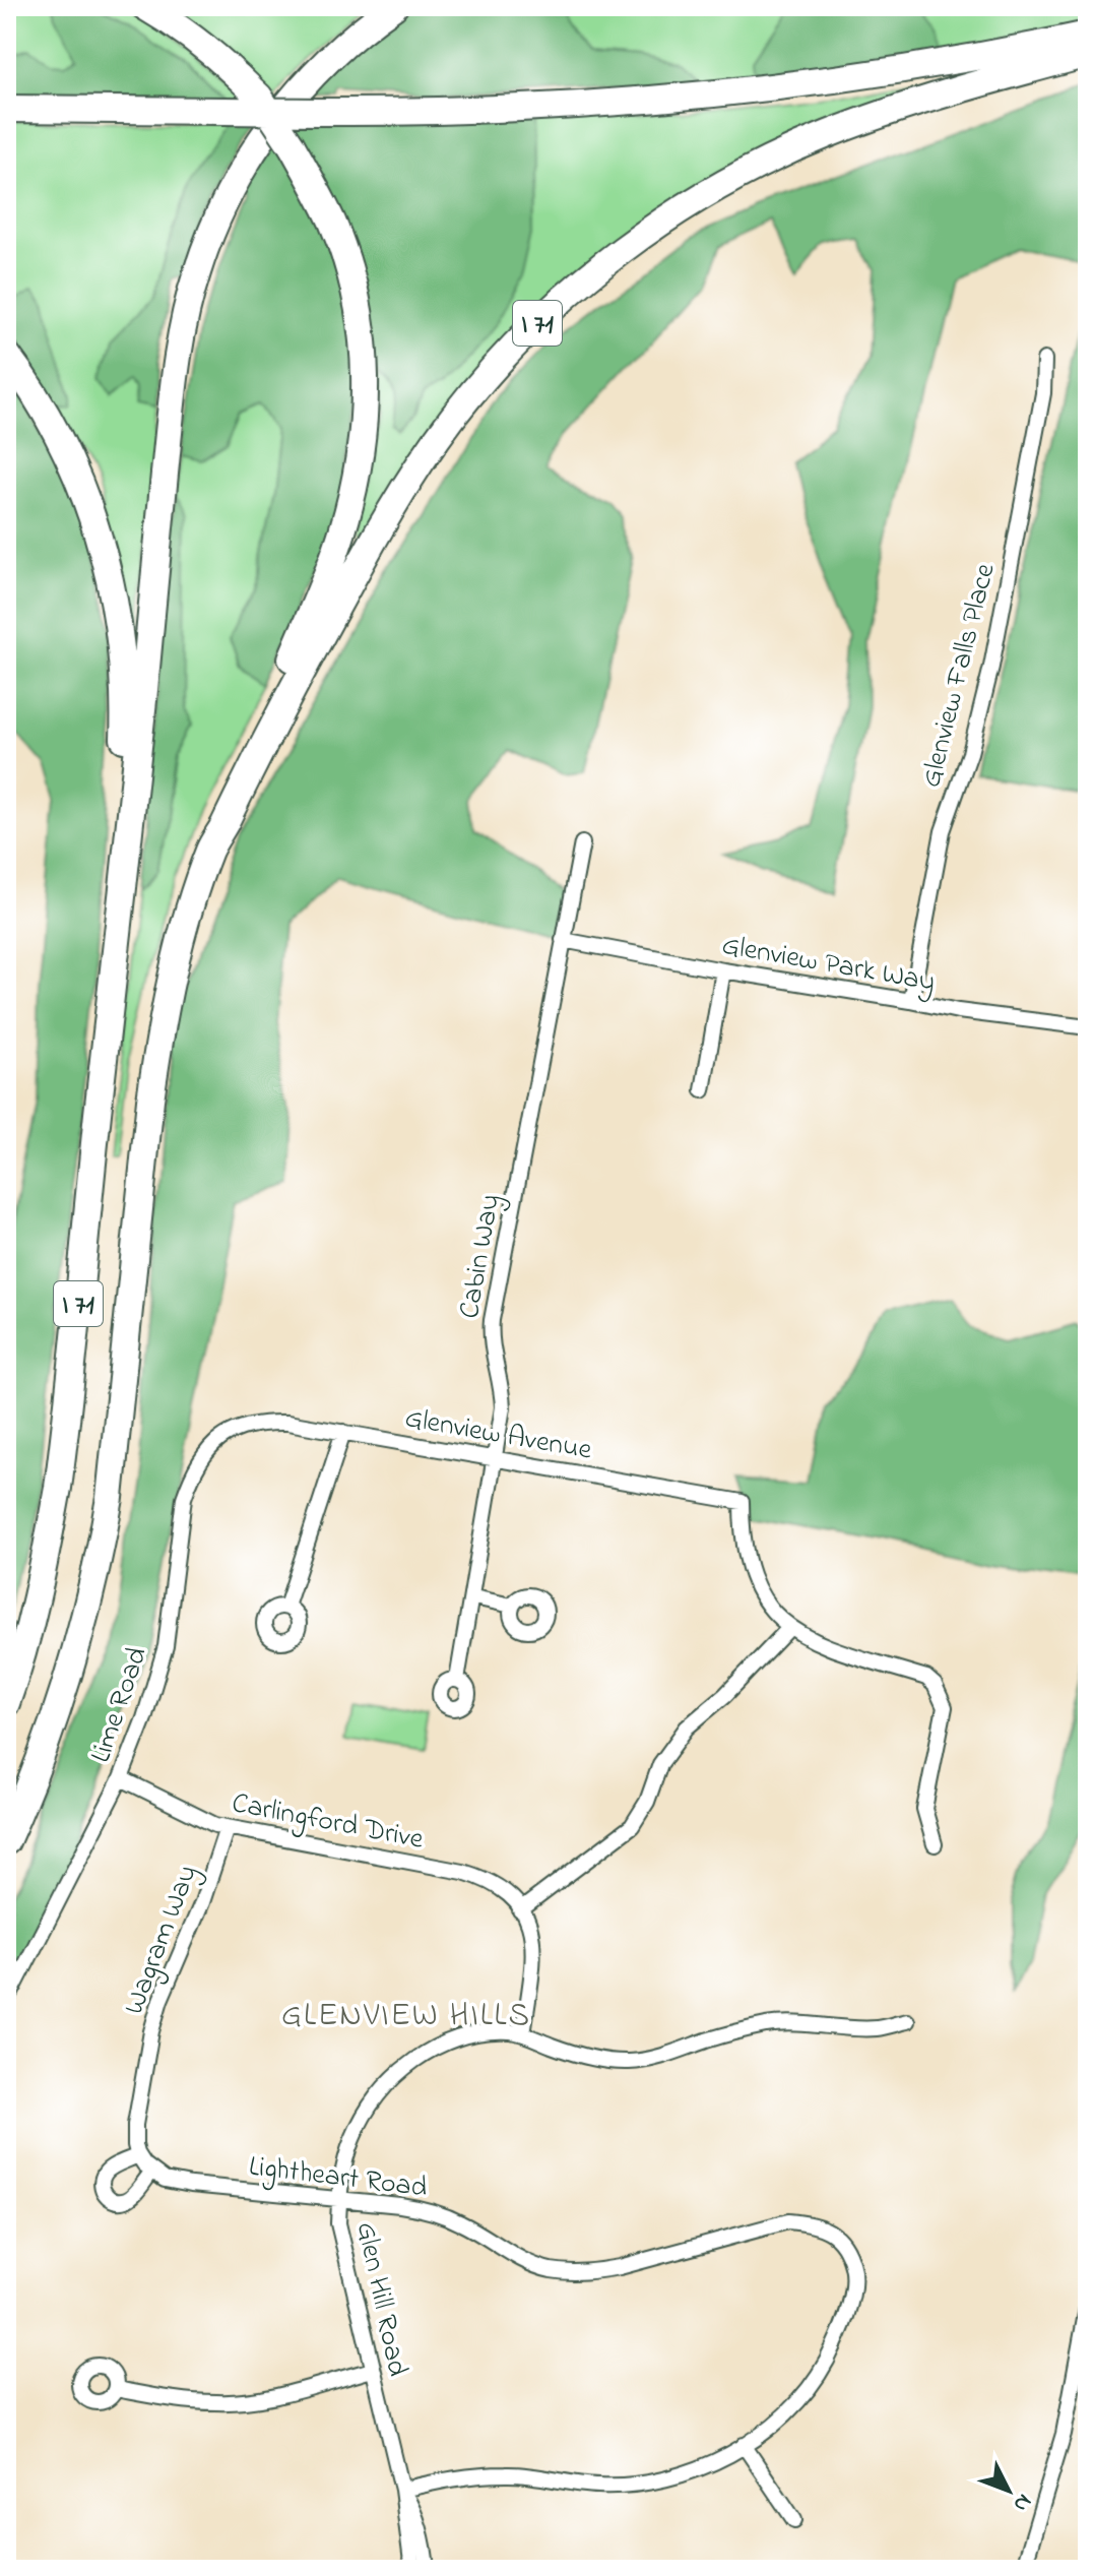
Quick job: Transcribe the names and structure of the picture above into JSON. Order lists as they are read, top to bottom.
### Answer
{
  "streets": {
    "highway": ["I 71"],
    "street": [
      "Glenview Falls Place",
      "Glenview Park Way",
      "Cabin Way",
      "Glenview Avenue",
      "Lime Road",
      "Carlingford Drive",
      "Wagram Way",
      "Lightheart Road",
      "Glen Hill Road"
    ]
  },
  "crossings": [
    ["Glenview Falls Place", "Glenview Park Way"],
    ["Glenview Park Way", "Cabin Way"],
    ["Cabin Way", "Glenview Avenue"],
    ["Glenview Avenue", "Lime Road"],
    ["Lime Road", "Carlingford Drive"],
    ["Carlingford Drive", "Wagram Way"],
    ["Wagram Way", "Lightheart Road"],
    ["Lightheart Road", "Glen Hill Road"]
  ],
  "districts": ["GLENVIEW HILLS"],
  "north": "bottom right"
}
